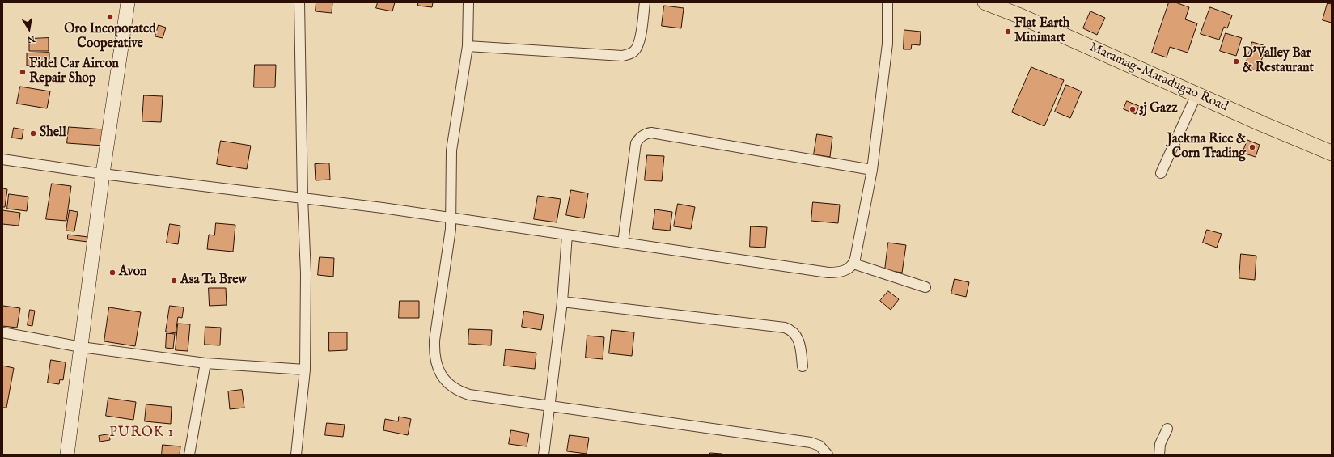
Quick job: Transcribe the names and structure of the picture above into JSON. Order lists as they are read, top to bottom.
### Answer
{
  "streets": {
    "main road": ["Maramag-Maradugao Road"]
  },
  "districts": ["PUROK 1"],
  "places": [
    "Oro Incoporated Cooperative",
    "Flat Earth Minimart",
    "D'Valley Bar & Restaurant",
    "Fidel Car Aircon Repair Shop",
    "3j Gazz",
    "Shell",
    "Jackma Rice & Corn Trading",
    "Avon",
    "Asa Ta Brew"
  ],
  "north": "bottom"
}
